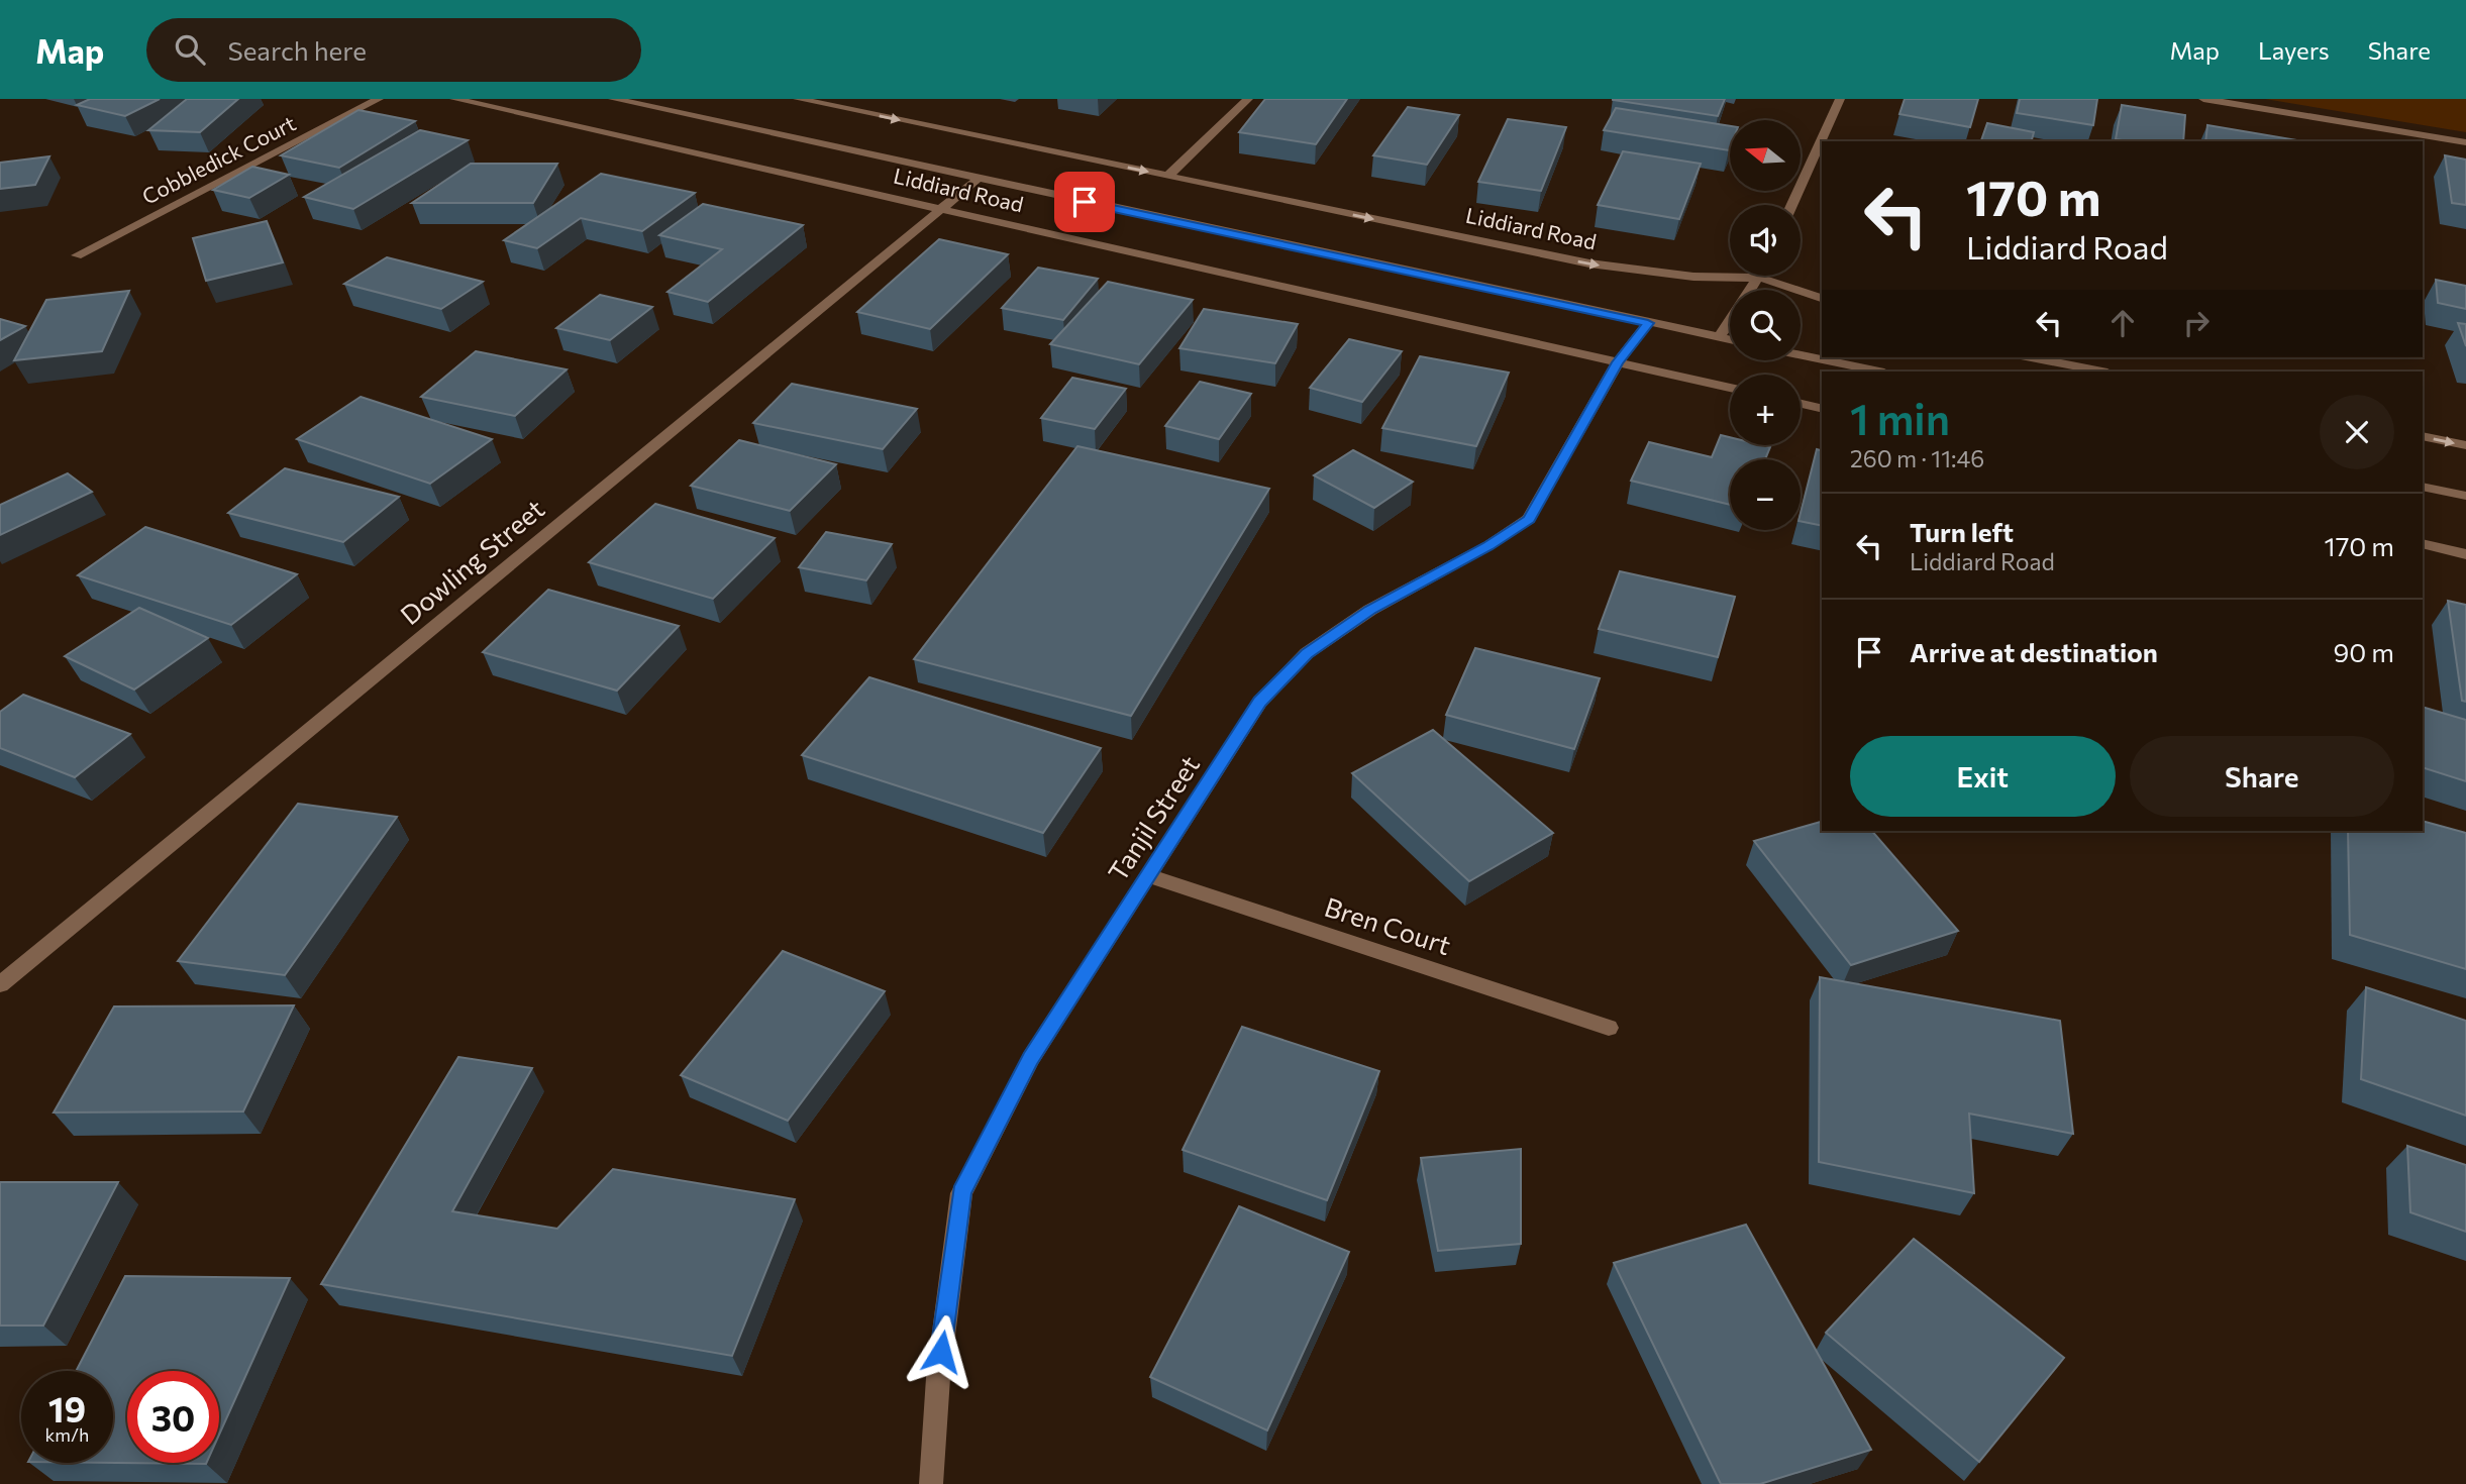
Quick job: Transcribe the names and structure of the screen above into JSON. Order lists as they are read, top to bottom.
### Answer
{
  "streets": {
    "street": [
      "Cobbledick Court",
      "Liddiard Road",
      "Dowling Street",
      "Tanjil Street",
      "Bren Court"
    ]
  },
  "crossings": [
    ["Liddiard Road", "Dowling Street"],
    ["Liddiard Road", "Tanjil Street"],
    ["Tanjil Street", "Bren Court"]
  ],
  "north": "left",
  "page": {
    "header": "Map",
    "search": "Search here",
    "nav": ["Map", "Layers", "Share"],
    "map_buttons": ["+", "−"],
    "turn": ["170 m", "Liddiard Road"],
    "heading": ["1 min", "260 m · 11:46"],
    "list": [
      {
        "name": "Turn left",
        "note": "Liddiard Road",
        "value": "170 m"
      },
      {
        "name": "Arrive at destination",
        "value": "90 m"
      }
    ],
    "buttons": ["Exit", "Share"],
    "speed": "19 km/h",
    "limit": "30"
  }
}
